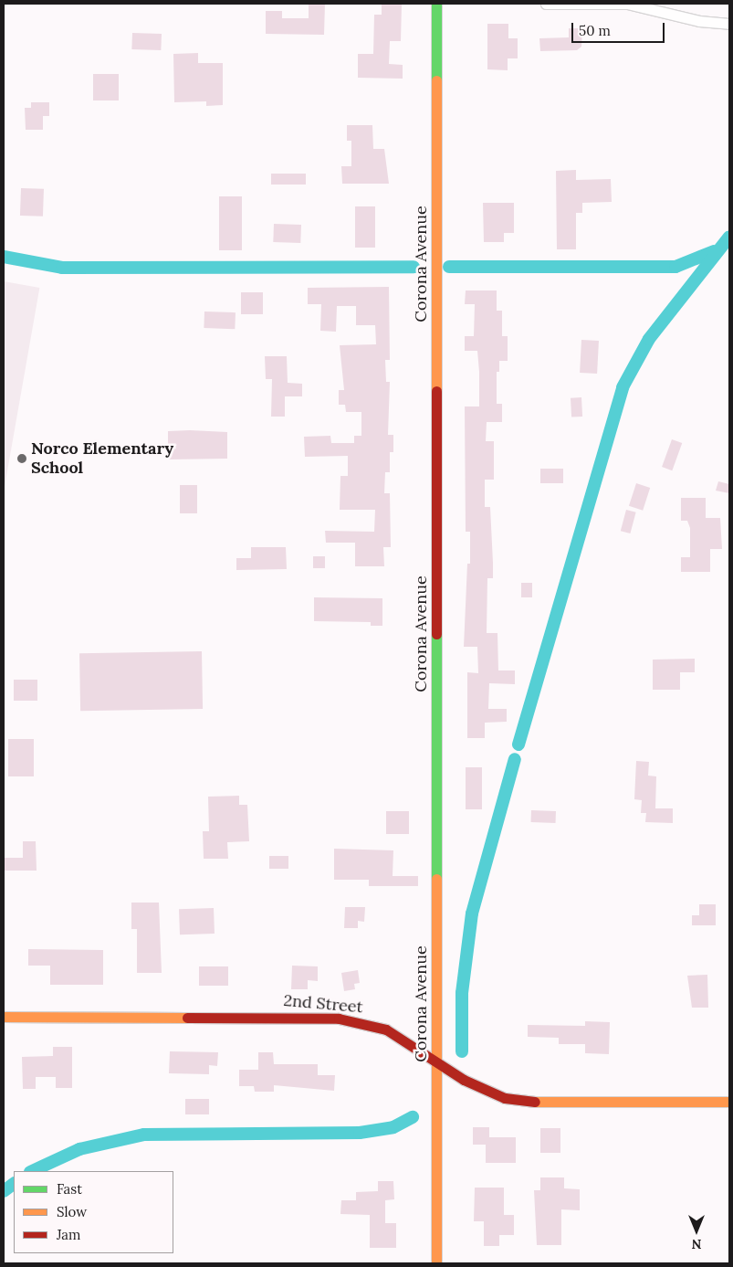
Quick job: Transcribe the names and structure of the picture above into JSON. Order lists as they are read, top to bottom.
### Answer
{
  "streets": {
    "street": ["Corona Avenue", "2nd Street"]
  },
  "crossings": [
    ["Corona Avenue", "2nd Street"]
  ],
  "places": ["Norco Elementary School"],
  "legend": ["Fast", "Slow", "Jam"],
  "scale_bar": "50 m",
  "north": "bottom"
}
